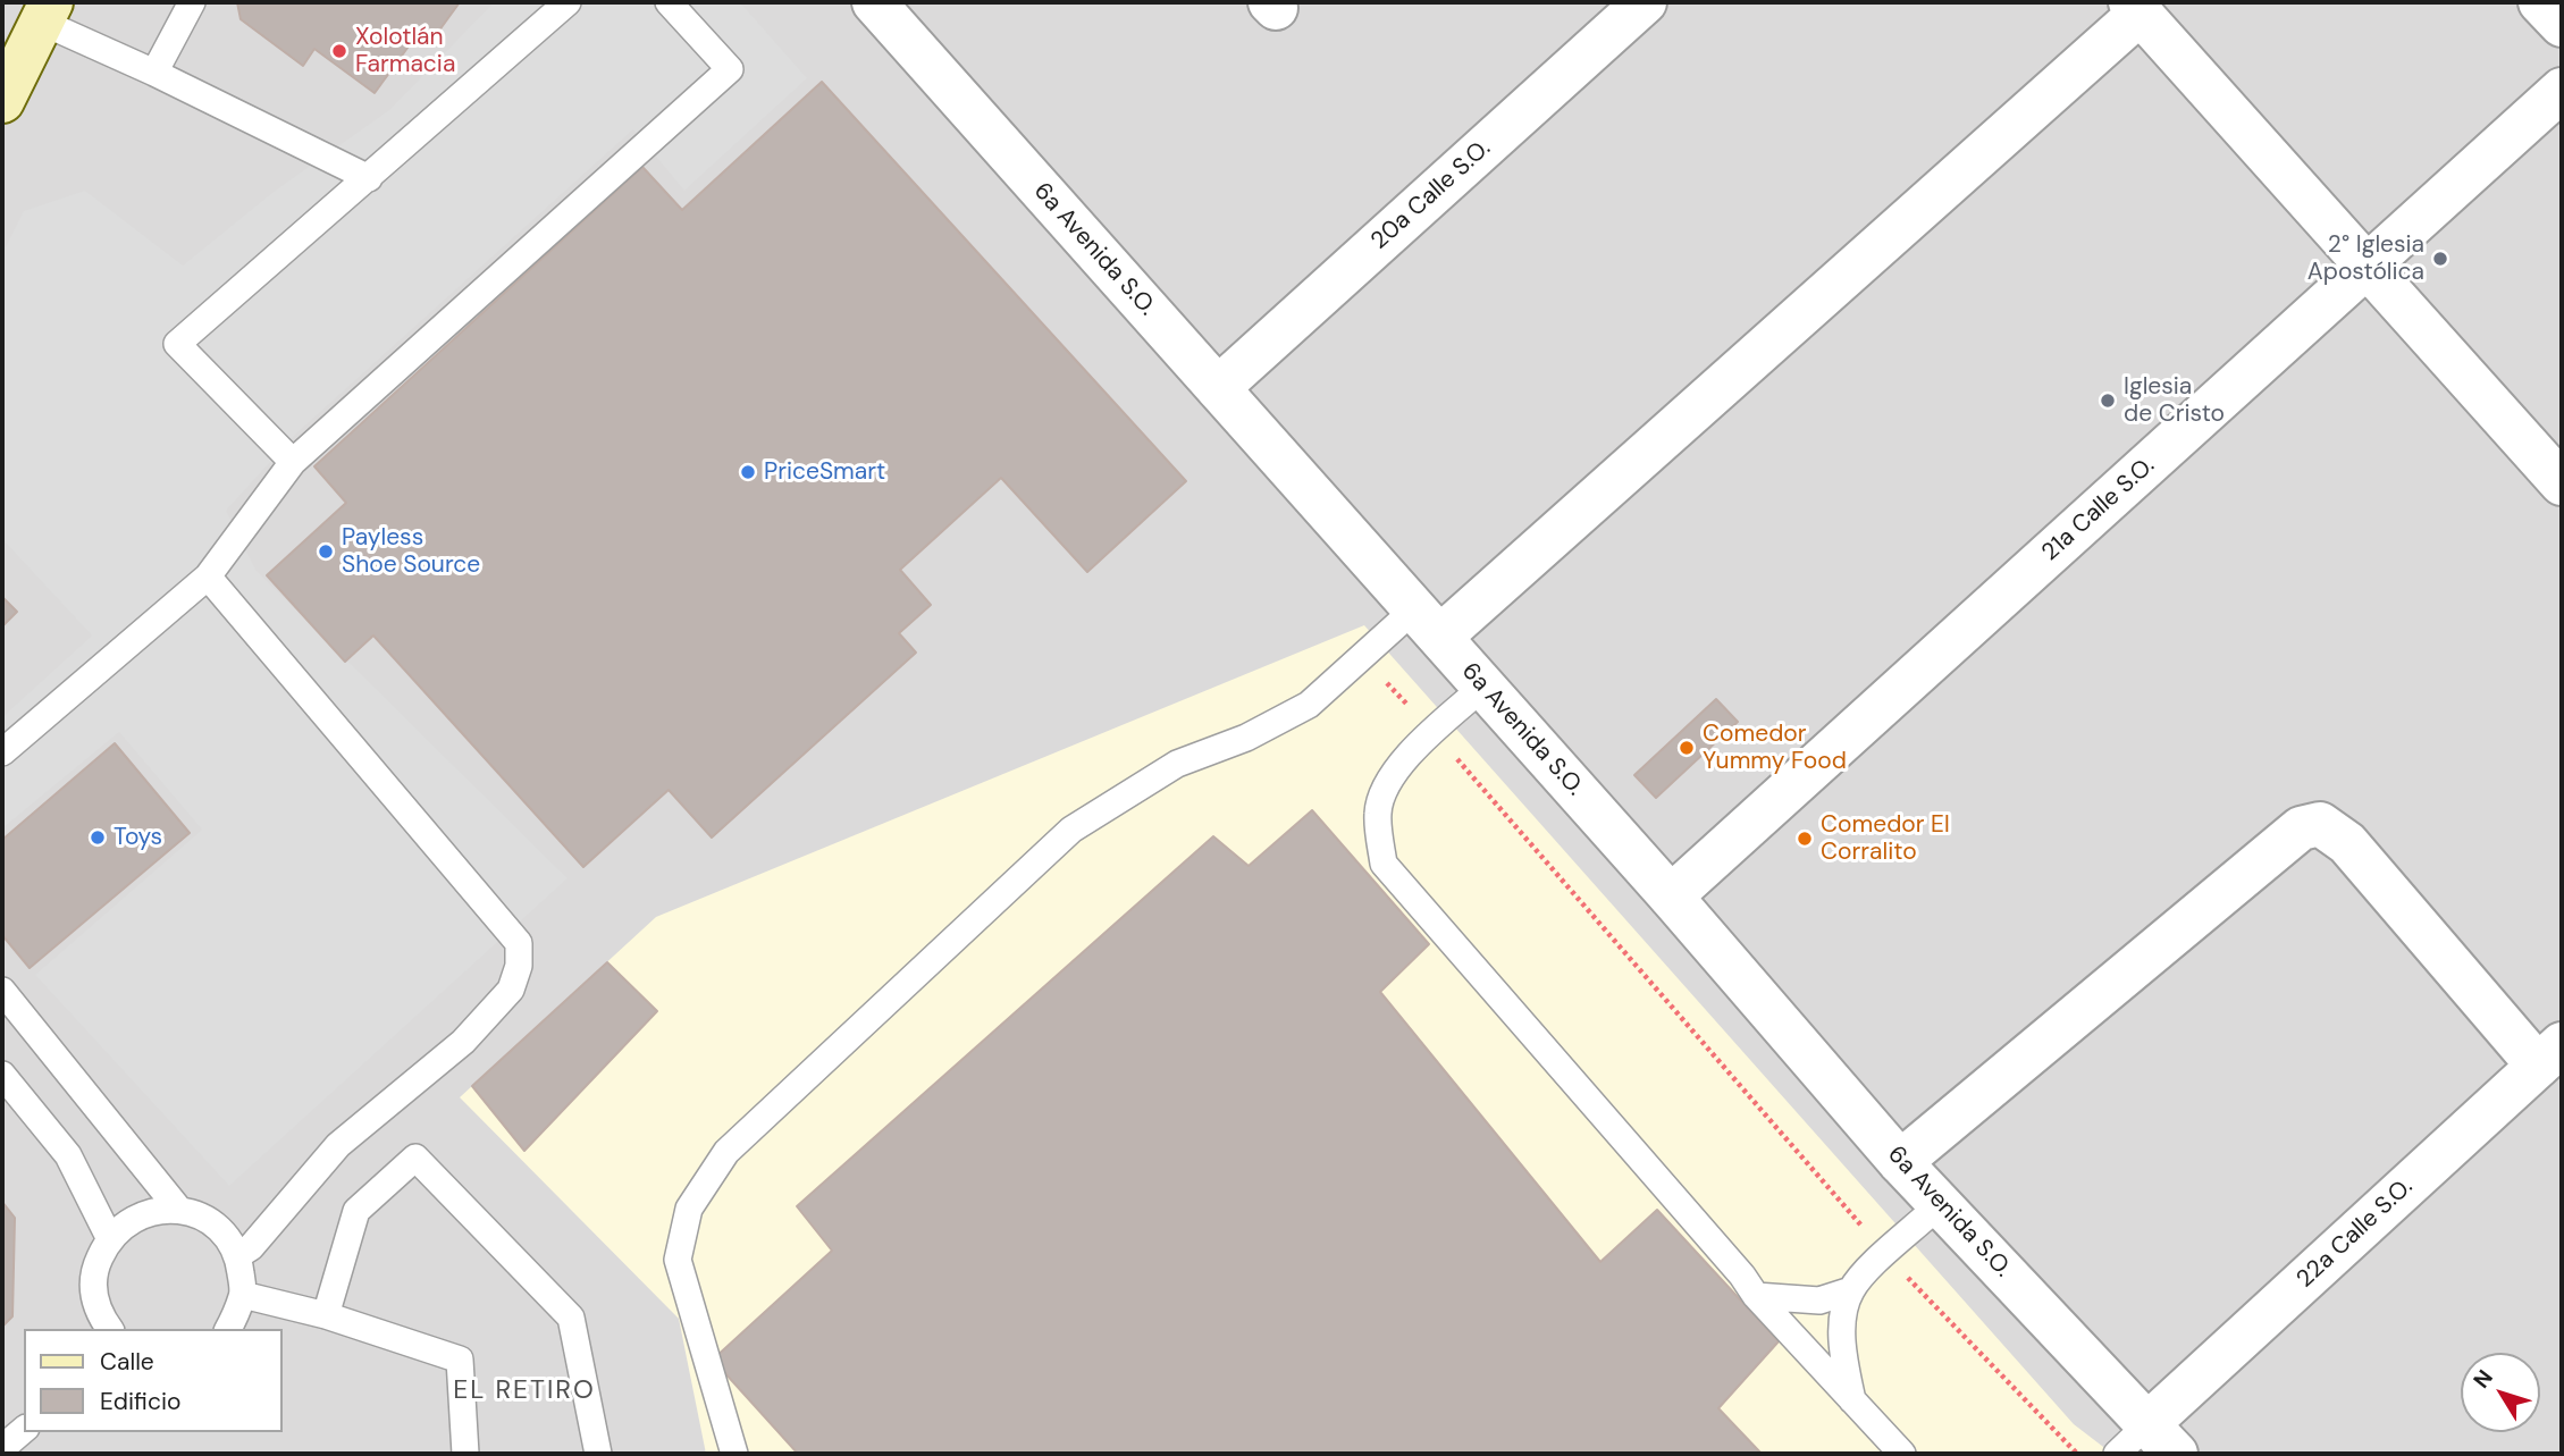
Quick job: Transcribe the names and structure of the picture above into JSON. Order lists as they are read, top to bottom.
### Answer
{
  "streets": {
    "street": [
      "20a Calle S.O.",
      "6a Avenida S.O.",
      "21a Calle S.O.",
      "22a Calle S.O."
    ]
  },
  "crossings": [
    ["20a Calle S.O.", "6a Avenida S.O."],
    ["6a Avenida S.O.", "21a Calle S.O."],
    ["6a Avenida S.O.", "22a Calle S.O."]
  ],
  "districts": ["EL RETIRO"],
  "places": [
    "Xolotlán Farmacia",
    "2° Iglesia Apostólica",
    "Iglesia de Cristo",
    "PriceSmart",
    "Payless Shoe Source",
    "Comedor Yummy Food",
    "Toys",
    "Comedor El Corralito"
  ],
  "legend": ["Calle", "Edificio"],
  "north": "top left"
}
